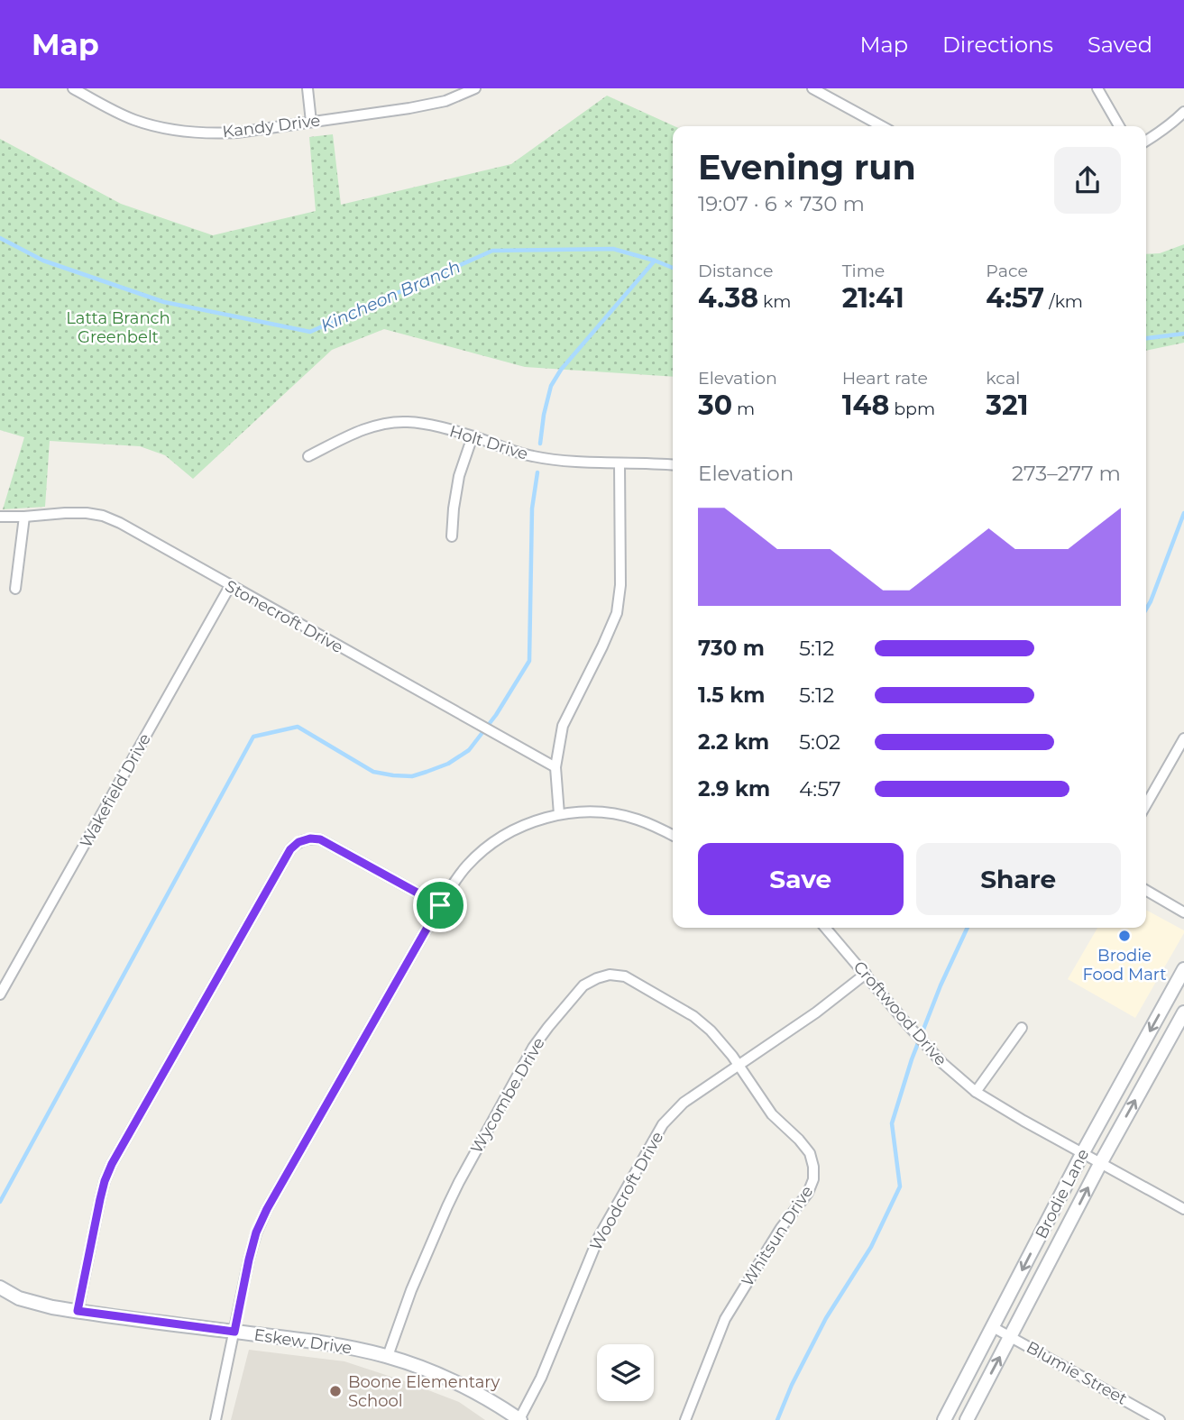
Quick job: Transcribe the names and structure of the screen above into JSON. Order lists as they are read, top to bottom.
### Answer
{
  "streets": {
    "main road": ["Brodie Lane", "Eskew Drive"],
    "street": [
      "Kandy Drive",
      "Holt Drive",
      "Stonecroft Drive",
      "Wakefield Drive",
      "Croftwood Drive",
      "Wycombe Drive",
      "Woodcroft Drive",
      "Whitsun Drive",
      "Blumie Street"
    ]
  },
  "crossings": [
    ["Stonecroft Drive", "Wakefield Drive"],
    ["Croftwood Drive", "Woodcroft Drive"],
    ["Croftwood Drive", "Brodie Lane"],
    ["Wycombe Drive", "Woodcroft Drive"],
    ["Wycombe Drive", "Whitsun Drive"],
    ["Wycombe Drive", "Eskew Drive"],
    ["Woodcroft Drive", "Whitsun Drive"],
    ["Woodcroft Drive", "Eskew Drive"],
    ["Brodie Lane", "Blumie Street"]
  ],
  "water": ["Kincheon Branch"],
  "parks": ["Latta Branch Greenbelt"],
  "places": ["Brodie Food Mart", "Boone Elementary School"],
  "page": {
    "header": "Map",
    "nav": ["Map", "Directions", "Saved"],
    "heading": ["Evening run", "19:07 · 6 × 730 m"],
    "stats": [
      ["Distance", "4.38 km"],
      ["Time", "21:41"],
      ["Pace", "4:57 /km"],
      ["Elevation", "30 m"],
      ["Heart rate", "148 bpm"],
      ["kcal", "321"]
    ],
    "chart": ["Elevation", "273–277 m"],
    "list": [
      {
        "name": "730 m",
        "note": "5:12"
      },
      {
        "name": "1.5 km",
        "note": "5:12"
      },
      {
        "name": "2.2 km",
        "note": "5:02"
      },
      {
        "name": "2.9 km",
        "note": "4:57"
      }
    ],
    "buttons": ["Save", "Share"]
  }
}
